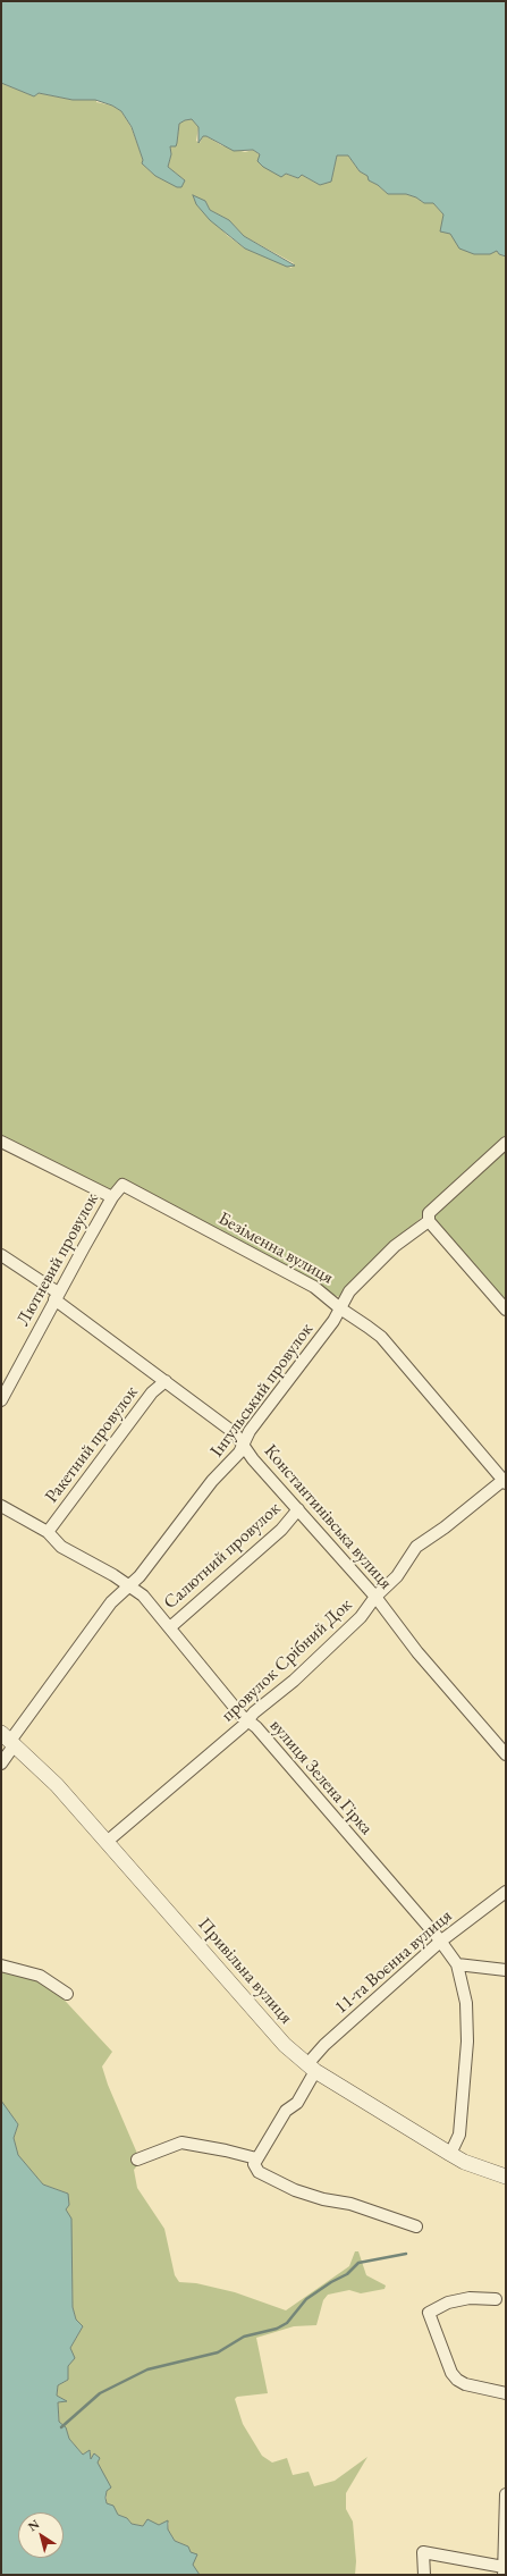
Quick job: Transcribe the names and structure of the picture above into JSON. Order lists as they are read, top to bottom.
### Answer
{
  "streets": {
    "street": [
      "Безіменна вулиця",
      "Лютневий провулок",
      "Інгульський провулок",
      "Ракетний провулок",
      "Константинівська вулиця",
      "Салютний провулок",
      "провулок Срібний Док",
      "вулиця Зелена Гірка",
      "11-та Воєнна вулиця",
      "Привільна вулиця"
    ]
  },
  "crossings": [
    ["Безіменна вулиця", "Лютневий провулок"],
    ["Безіменна вулиця", "Інгульський провулок"],
    ["Безіменна вулиця", "провулок Срібний Док"],
    ["Лютневий провулок", "Константинівська вулиця"],
    ["Інгульський провулок", "Константинівська вулиця"],
    ["Інгульський провулок", "вулиця Зелена Гірка"],
    ["Інгульський провулок", "Привільна вулиця"],
    ["Ракетний провулок", "Константинівська вулиця"],
    ["Ракетний провулок", "вулиця Зелена Гірка"],
    ["Константинівська вулиця", "Салютний провулок"],
    ["Константинівська вулиця", "провулок Срібний Док"],
    ["Салютний провулок", "вулиця Зелена Гірка"],
    ["провулок Срібний Док", "вулиця Зелена Гірка"],
    ["провулок Срібний Док", "Привільна вулиця"],
    ["вулиця Зелена Гірка", "11-та Воєнна вулиця"],
    ["вулиця Зелена Гірка", "Привільна вулиця"],
    ["11-та Воєнна вулиця", "Привільна вулиця"]
  ],
  "north": "top left"
}
